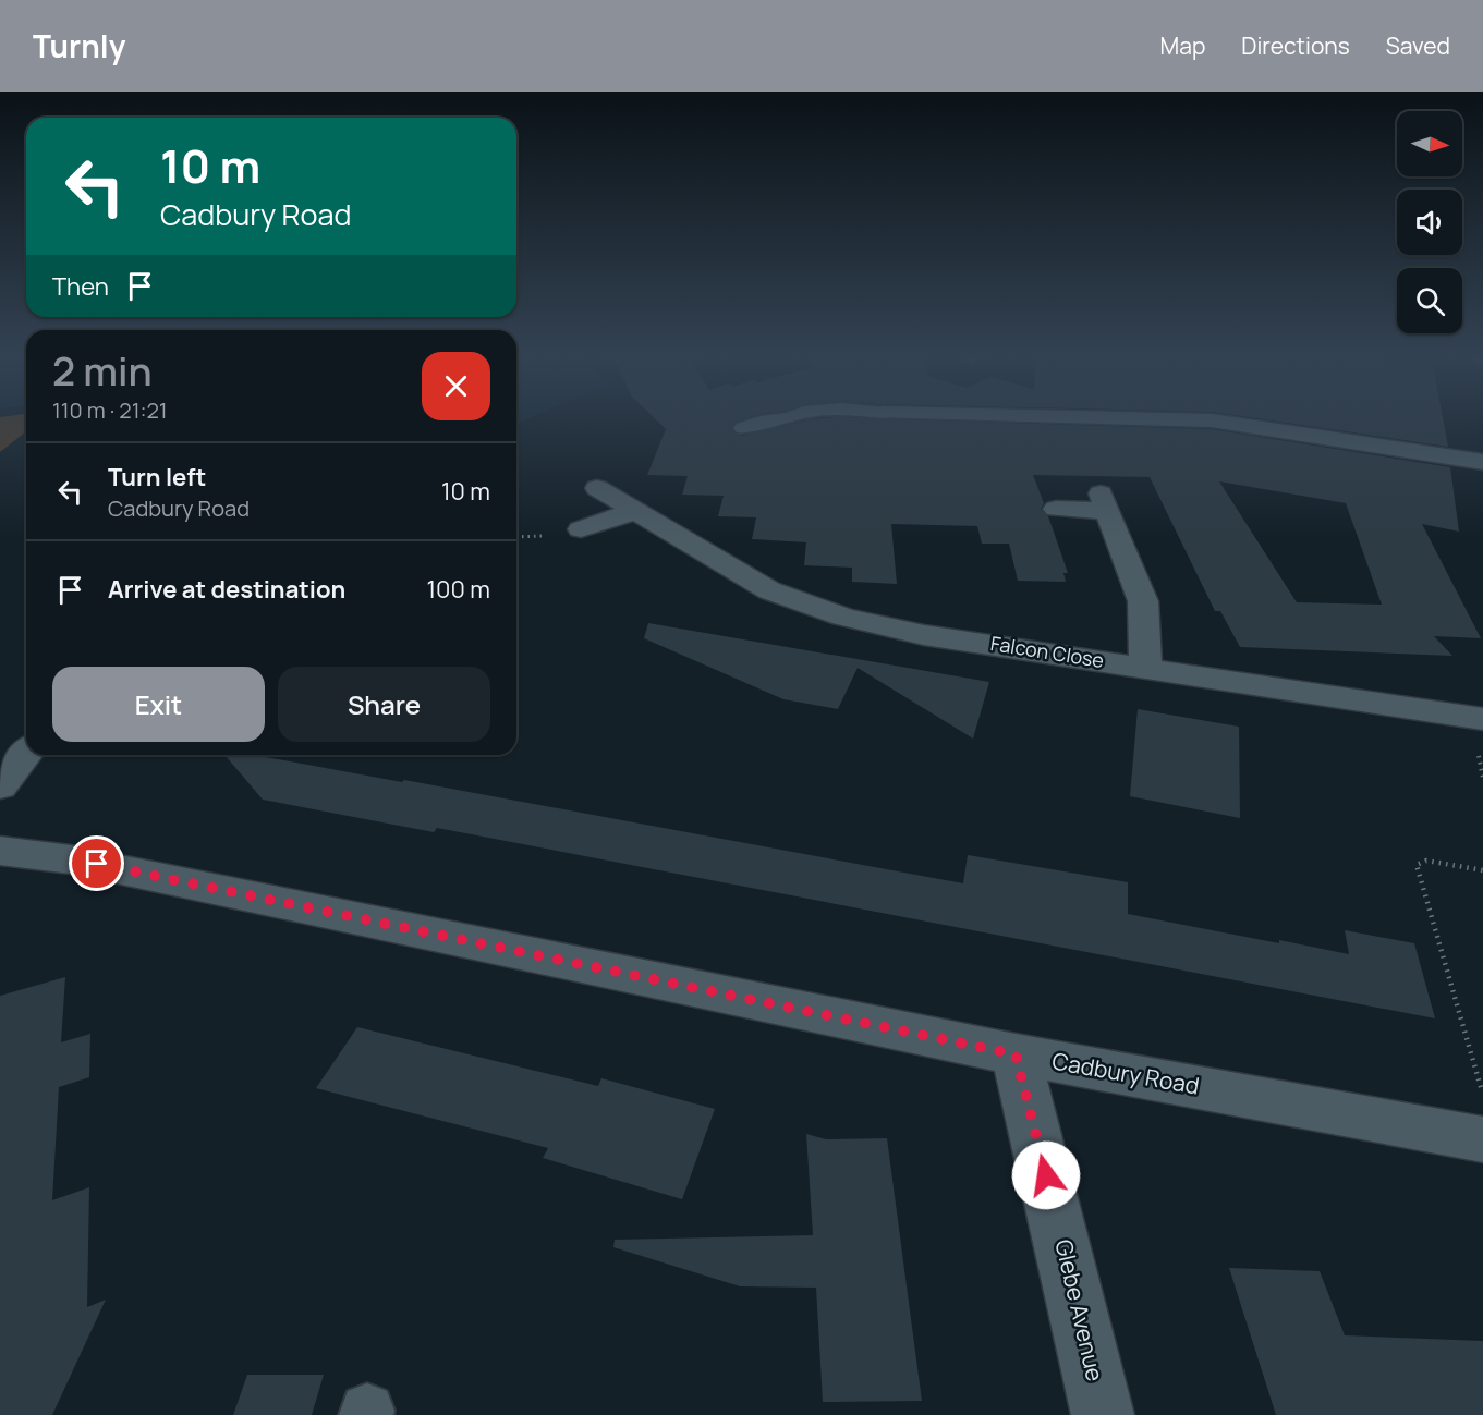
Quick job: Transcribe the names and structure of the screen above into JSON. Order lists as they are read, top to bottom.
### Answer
{
  "streets": {
    "street": ["Falcon Close", "Cadbury Road", "Glebe Avenue"]
  },
  "crossings": [
    ["Cadbury Road", "Glebe Avenue"]
  ],
  "north": "right",
  "page": {
    "header": "Turnly",
    "nav": ["Map", "Directions", "Saved"],
    "turn": ["10 m", "Cadbury Road"],
    "then": "Then",
    "heading": ["2 min", "110 m · 21:21"],
    "list": [
      {
        "name": "Turn left",
        "note": "Cadbury Road",
        "value": "10 m"
      },
      {
        "name": "Arrive at destination",
        "value": "100 m"
      }
    ],
    "buttons": ["Exit", "Share"]
  }
}
